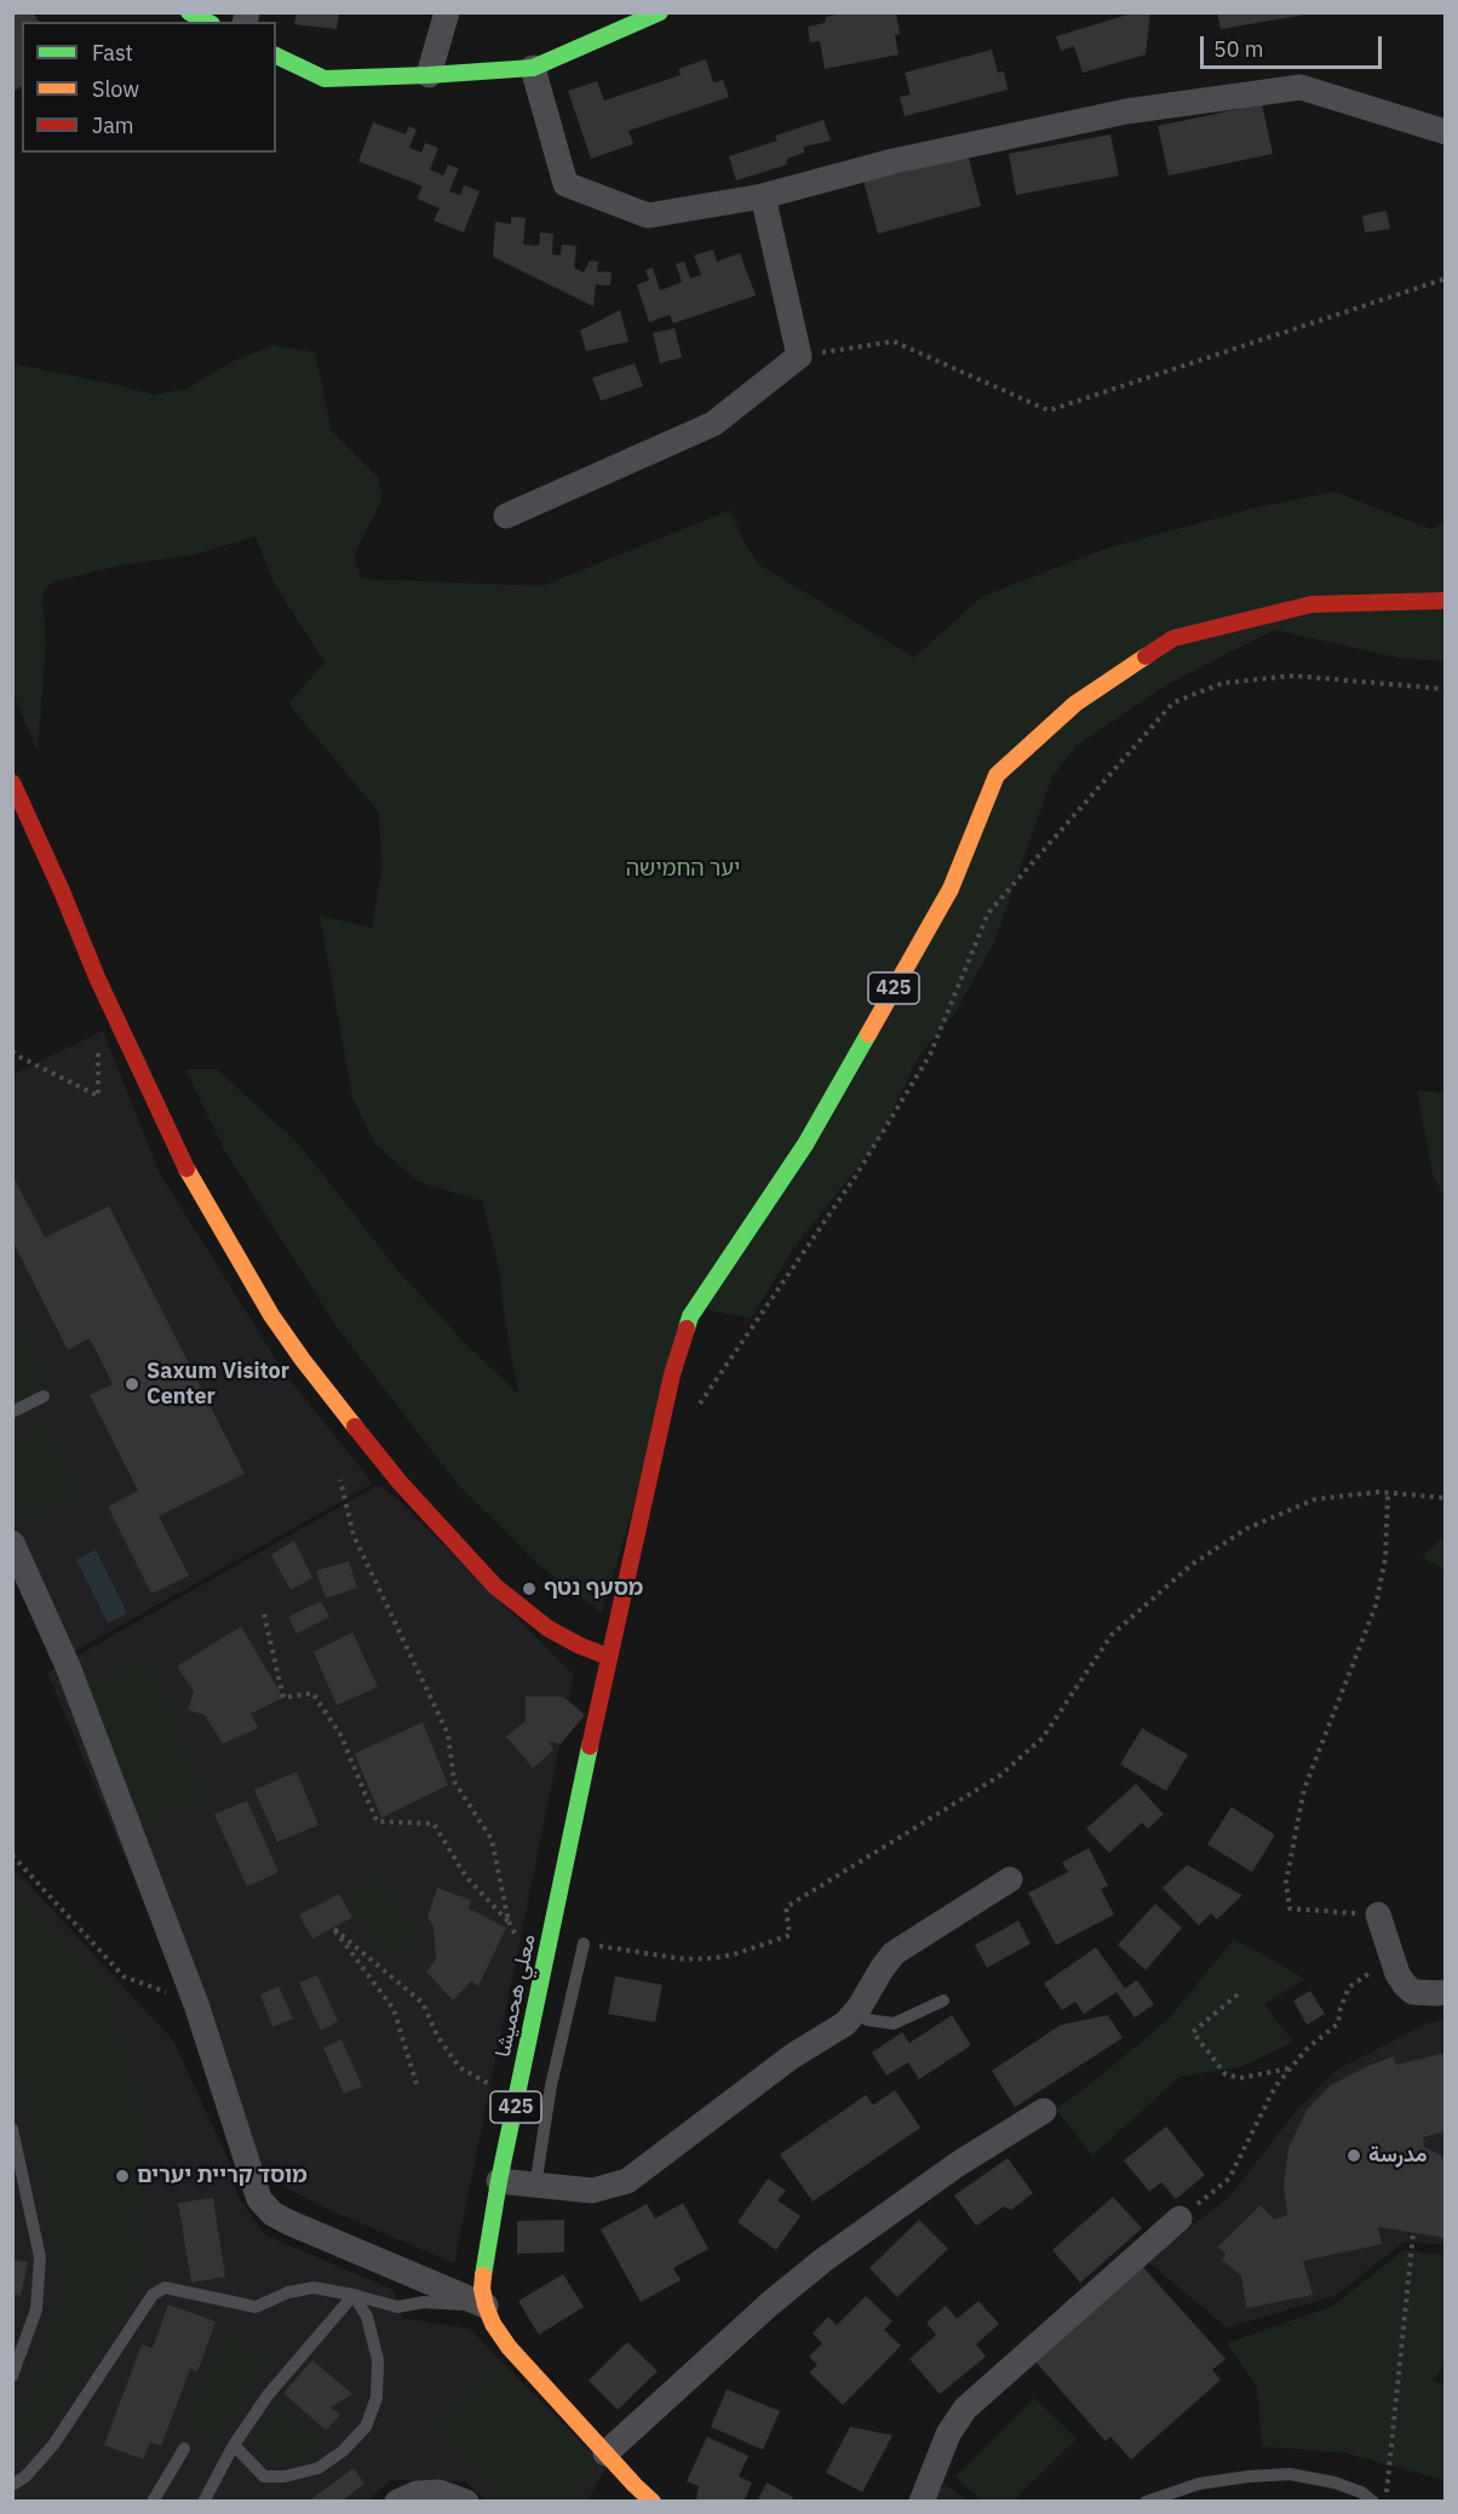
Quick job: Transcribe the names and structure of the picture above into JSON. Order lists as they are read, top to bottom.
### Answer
{
  "streets": {
    "main road": ["425", "معلي هحميشا"]
  },
  "crossings": [
    ["425", "معلي هحميشا"]
  ],
  "parks": ["יער החמישה"],
  "places": [
    "Saxum Visitor Center",
    "מסעף נטף",
    "مدرسة",
    "מוסד קריית יערים"
  ],
  "legend": ["Fast", "Slow", "Jam"],
  "scale_bar": "50 m"
}
